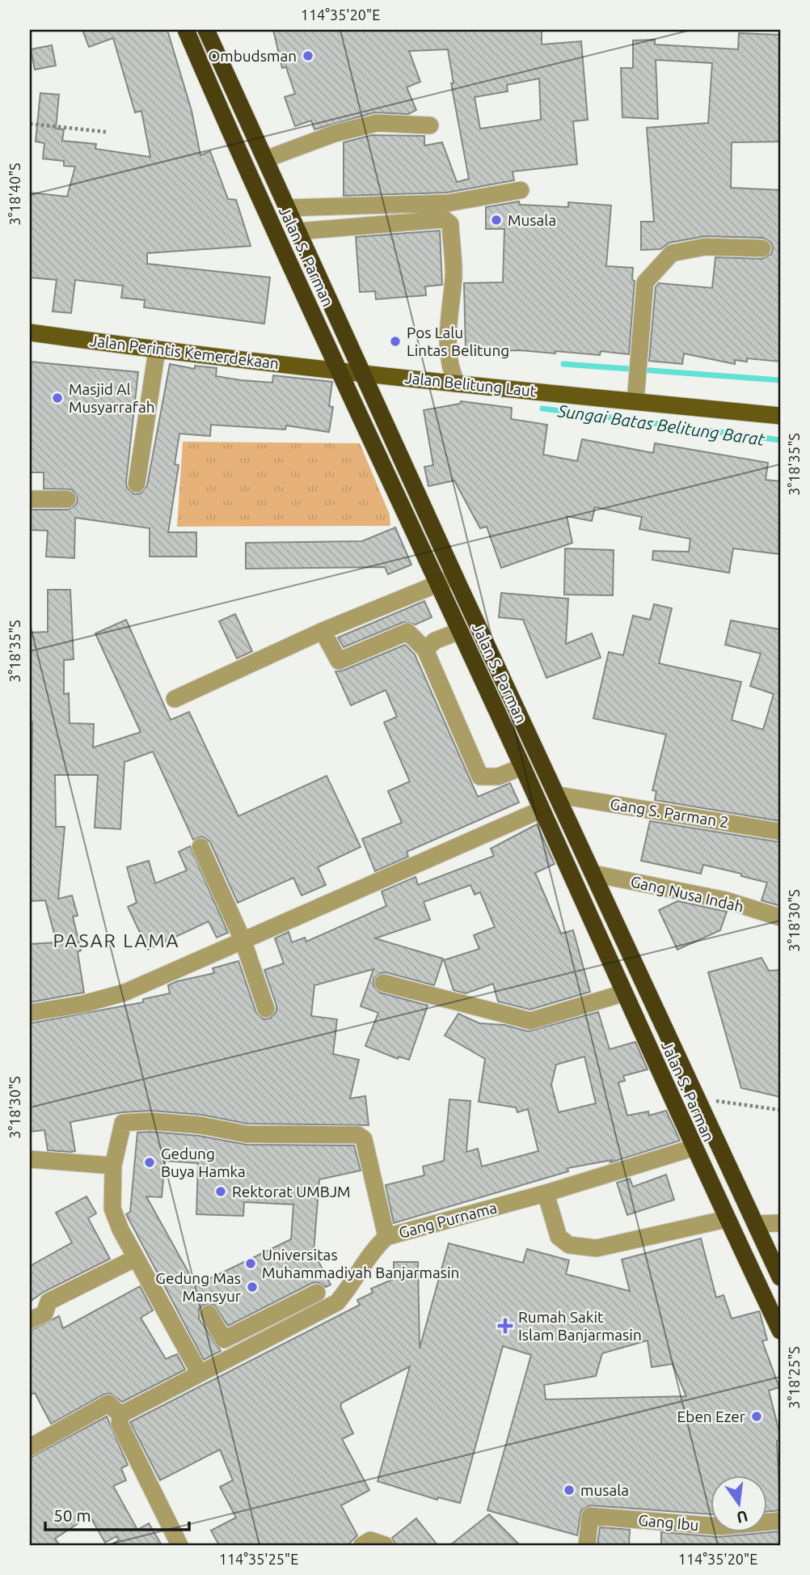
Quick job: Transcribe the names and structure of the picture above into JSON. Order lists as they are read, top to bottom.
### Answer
{
  "streets": {
    "highway": ["Jalan S. Parman"],
    "main road": ["Jalan Perintis Kemerdekaan", "Jalan Belitung Laut"],
    "street": [
      "Gang S. Parman 2",
      "Gang Nusa Indah",
      "Gang Purnama",
      "Gang Ibu"
    ]
  },
  "crossings": [
    ["Jalan S. Parman", "Jalan Perintis Kemerdekaan"],
    ["Jalan S. Parman", "Jalan Belitung Laut"],
    ["Jalan S. Parman", "Gang S. Parman 2"],
    ["Jalan S. Parman", "Gang Nusa Indah"],
    ["Jalan S. Parman", "Gang Purnama"],
    ["Jalan Perintis Kemerdekaan", "Jalan Belitung Laut"]
  ],
  "districts": ["PASAR LAMA"],
  "water": ["Sungai Batas Belitung Barat"],
  "places": {
    "other": [
      "Ombudsman",
      "Musala",
      "Pos Lalu Lintas Belitung",
      "Masjid Al Musyarrafah",
      "Gedung Buya Hamka",
      "Rektorat UMBJM",
      "Universitas Muhammadiyah Banjarmasin",
      "Gedung Mas Mansyur",
      "Eben Ezer",
      "musala"
    ],
    "health": ["Rumah Sakit Islam Banjarmasin"]
  },
  "scale_bar": "50 m",
  "north": "bottom",
  "coordinates": [
    "114°35'20\"E",
    "3°18'40\"S",
    "3°18'35\"S",
    "3°18'30\"S",
    "3°18'25\"S",
    "114°35'25\"E"
  ]
}
